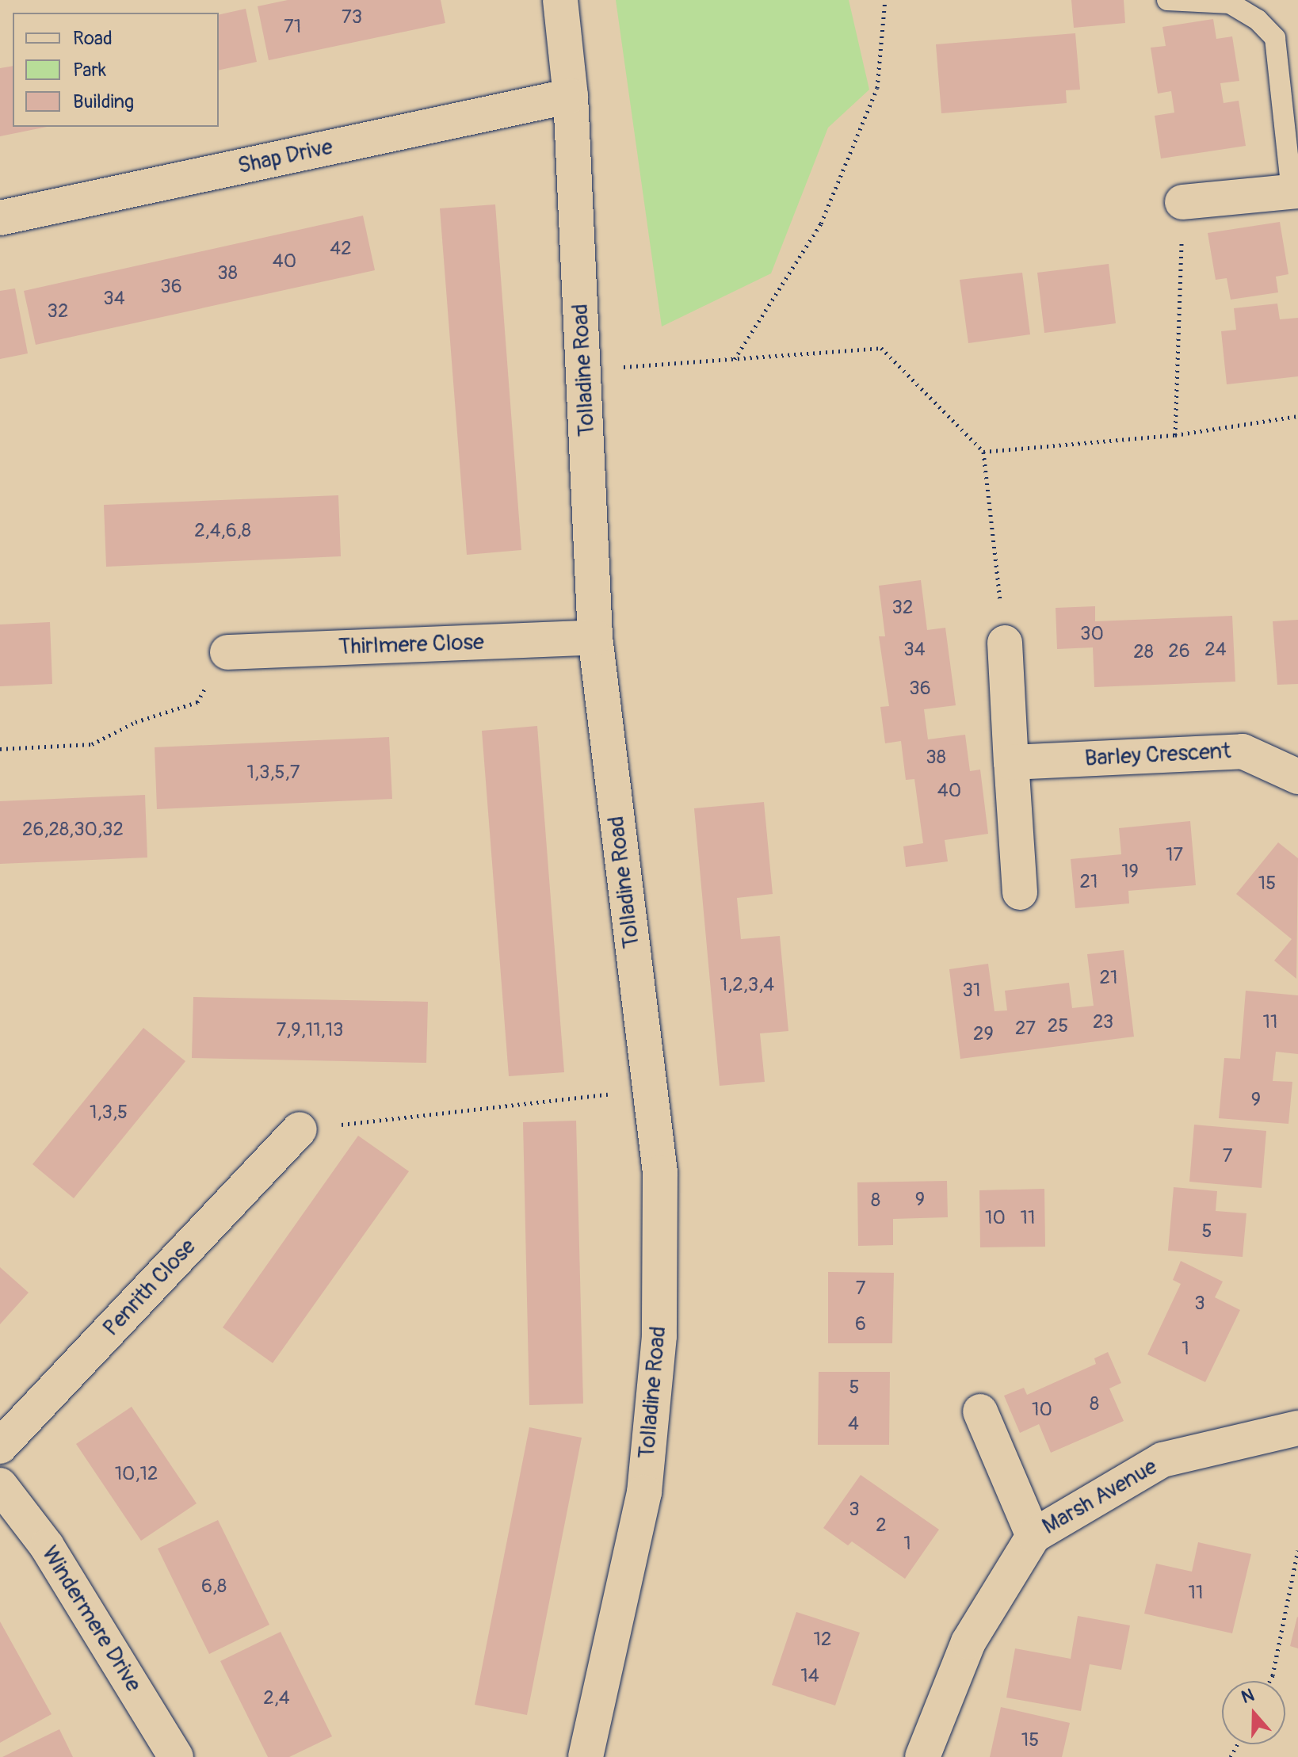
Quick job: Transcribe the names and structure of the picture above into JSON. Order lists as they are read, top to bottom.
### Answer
{
  "streets": {
    "street": [
      "Shap Drive",
      "Tolladine Road",
      "Thirlmere Close",
      "Barley Crescent",
      "Penrith Close",
      "Marsh Avenue",
      "Windermere Drive"
    ]
  },
  "crossings": [
    ["Shap Drive", "Tolladine Road"],
    ["Tolladine Road", "Thirlmere Close"]
  ],
  "house_numbers": [
    "73",
    "71",
    "42",
    "40",
    "38",
    "36",
    "34",
    "32",
    "2,4,6,8",
    "32",
    "30",
    "34",
    "24",
    "26",
    "28",
    "36",
    "38",
    "1,3,5,7",
    "40",
    "26,28,30,32",
    "17",
    "19",
    "21",
    "15",
    "21",
    "1,2,3,4",
    "31",
    "23",
    "11",
    "25",
    "27",
    "7,9,11,13",
    "29",
    "9",
    "1,3,5",
    "7",
    "9",
    "8",
    "10",
    "11",
    "5",
    "7",
    "3",
    "6",
    "1",
    "5",
    "8",
    "10",
    "4",
    "10,12",
    "3",
    "2",
    "1",
    "6,8",
    "11",
    "12",
    "14",
    "2,4",
    "15"
  ],
  "legend": ["Road", "Park", "Building"],
  "north": "top"
}
